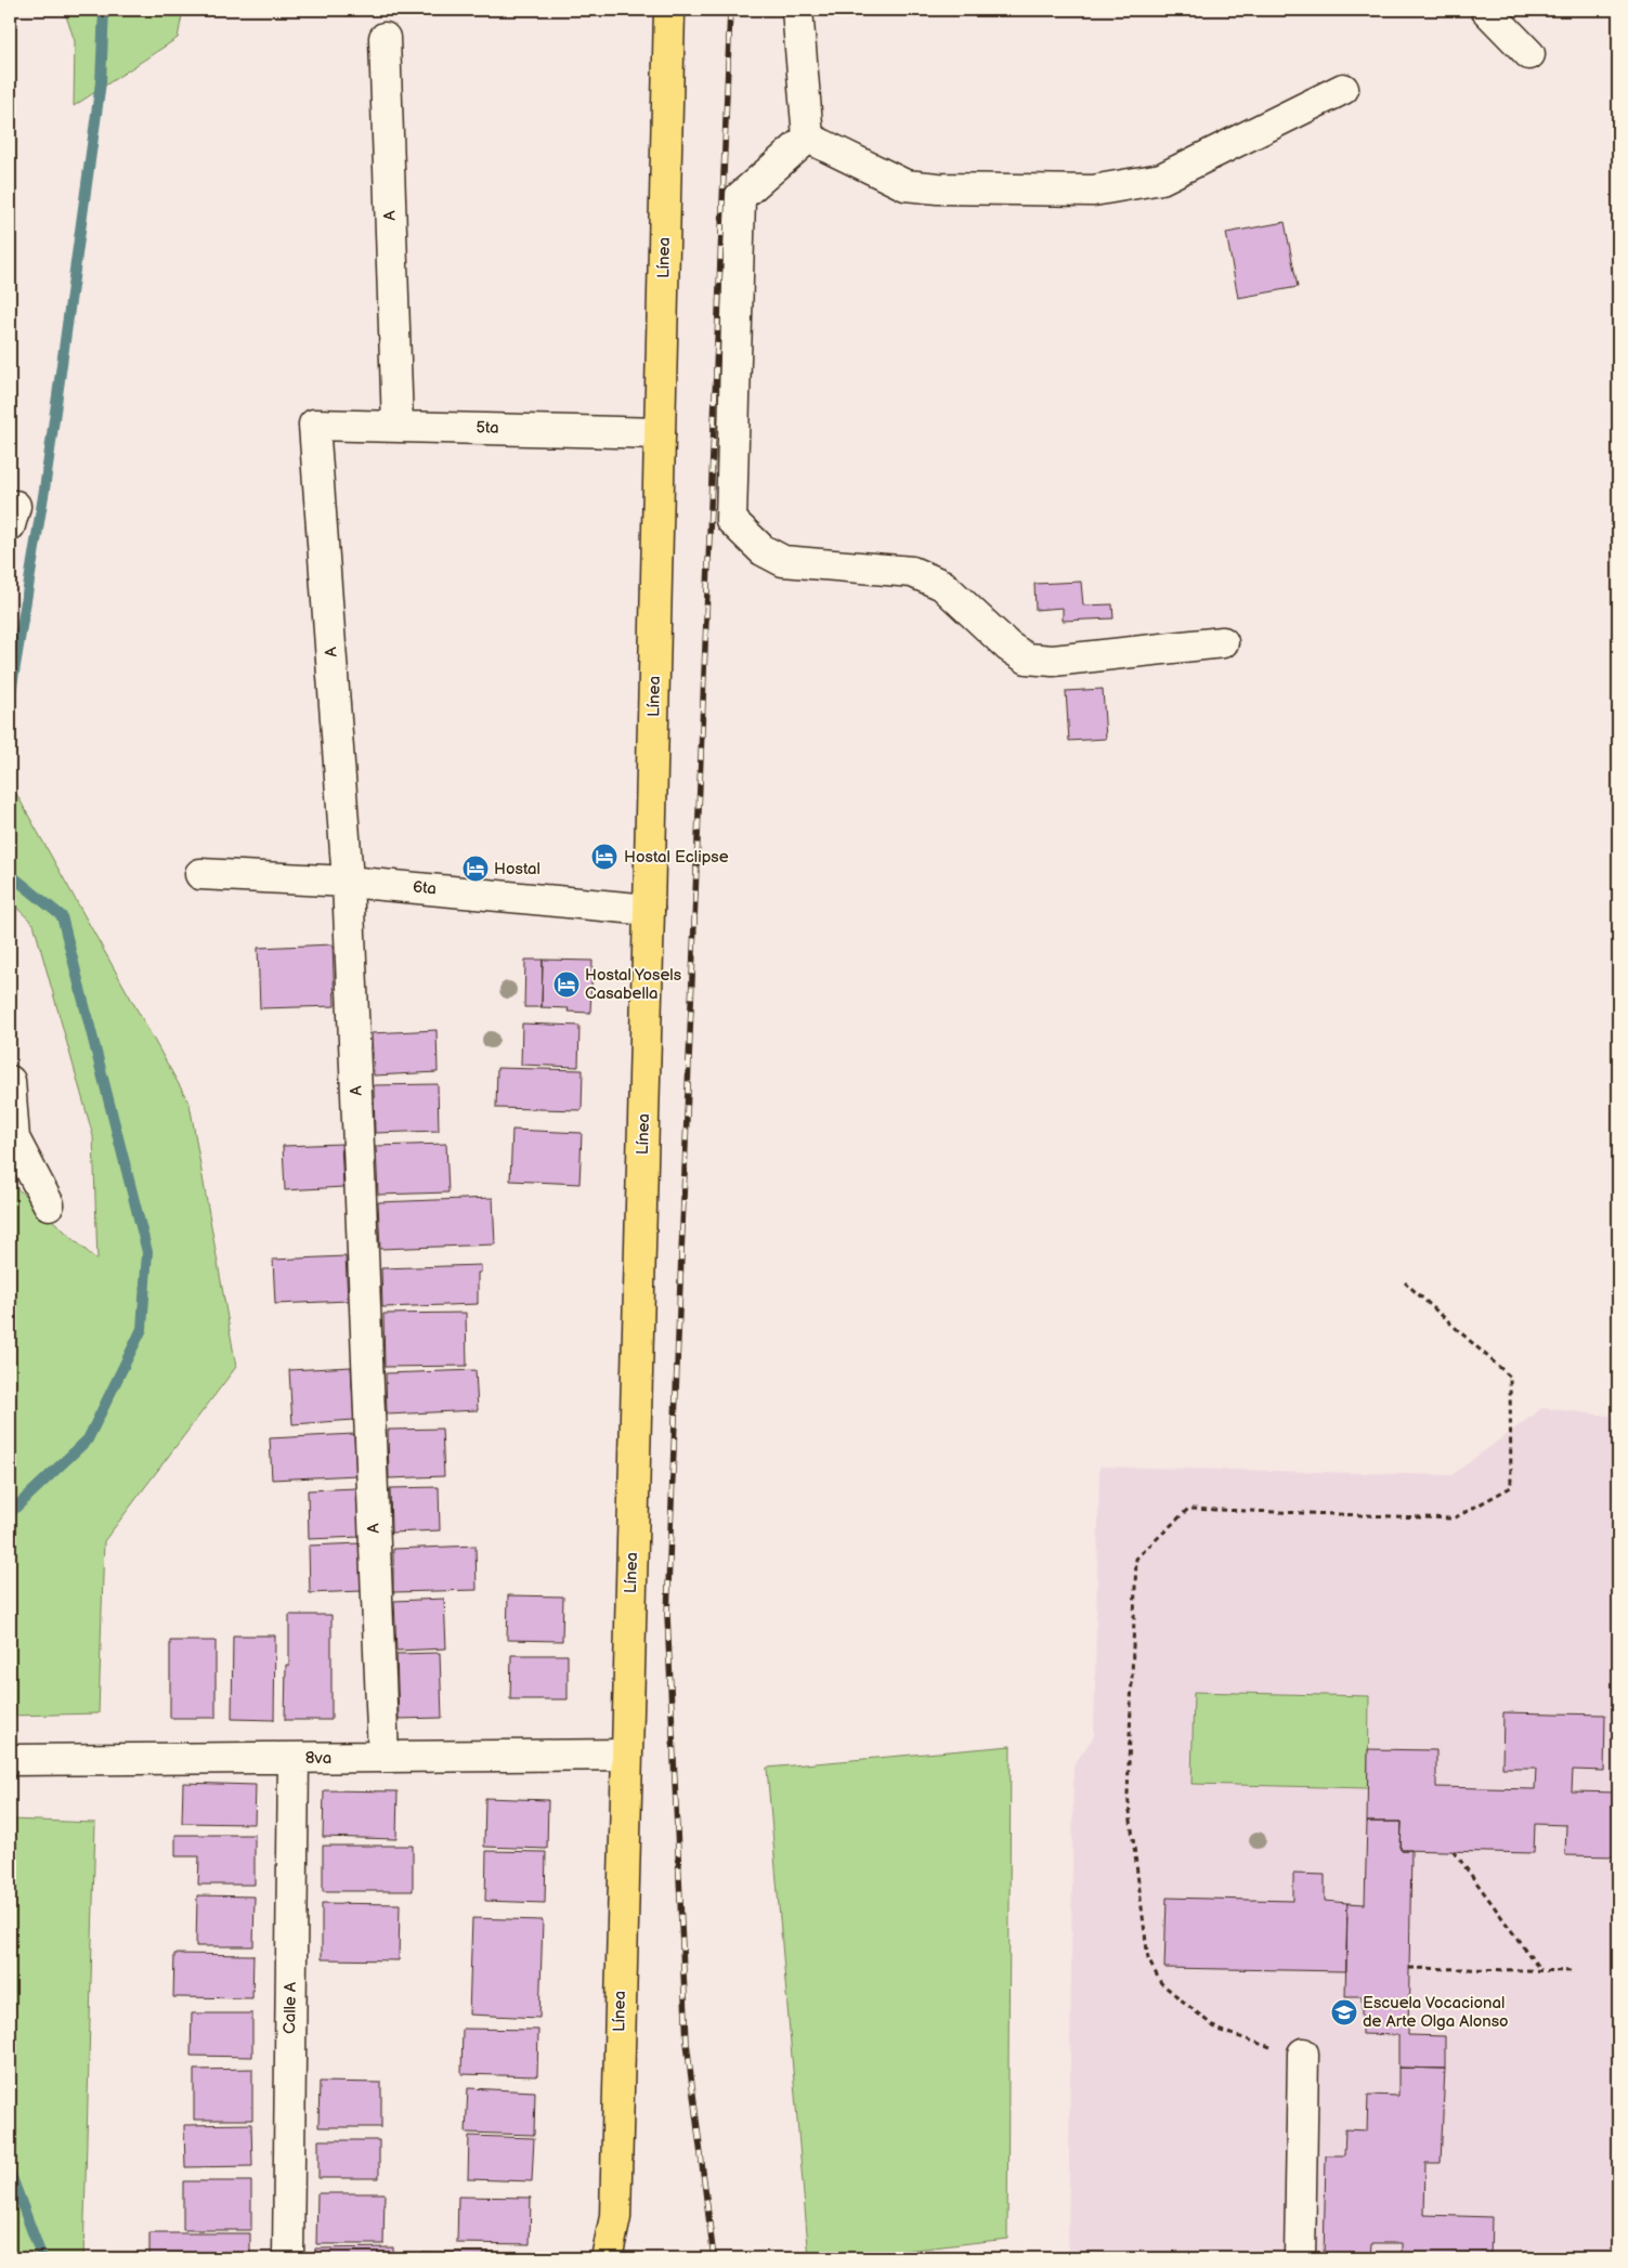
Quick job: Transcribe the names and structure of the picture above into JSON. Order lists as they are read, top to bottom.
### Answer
{
  "streets": {
    "main road": ["Línea"],
    "street": [
      "A",
      "5ta",
      "6ta",
      "8va",
      "Calle A"
    ]
  },
  "crossings": [
    ["A", "5ta"],
    ["A", "6ta"],
    ["A", "8va"],
    ["Línea", "5ta"],
    ["Línea", "6ta"],
    ["Línea", "8va"],
    ["8va", "Calle A"]
  ],
  "places": {
    "hotel": ["Hostal Eclipse", "Hostal", "Hostal Yosels Casabella"],
    "school or university": ["Escuela Vocacional de Arte Olga Alonso"]
  }
}
